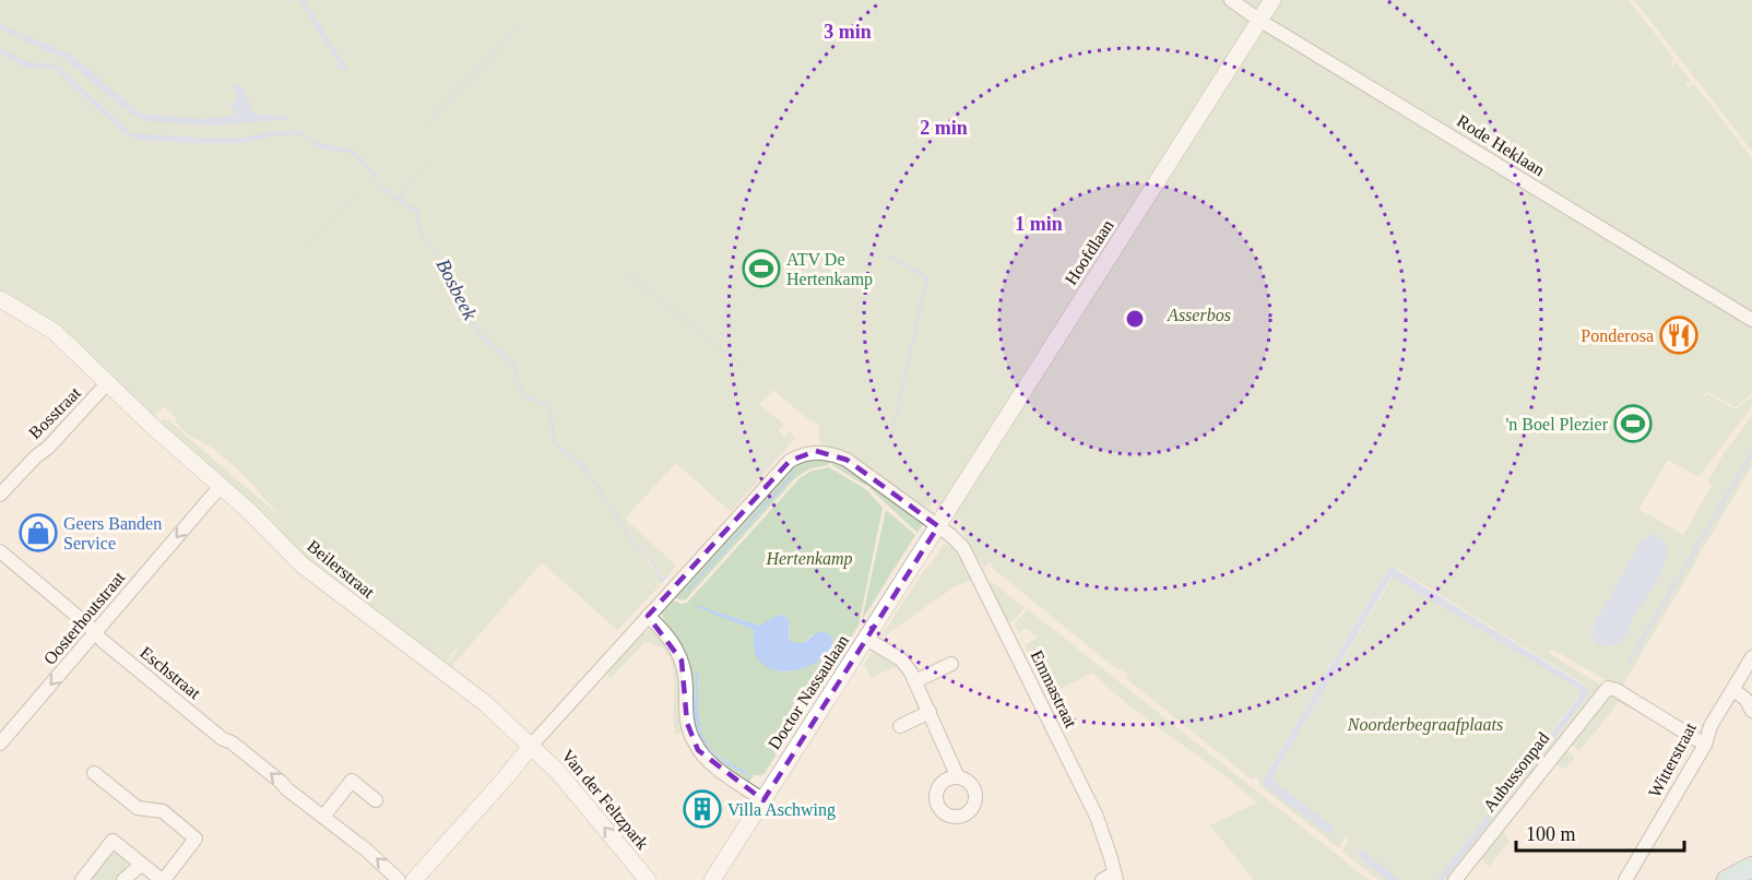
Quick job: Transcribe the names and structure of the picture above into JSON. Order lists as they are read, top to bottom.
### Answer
{
  "streets": {
    "street": [
      "Rode Heklaan",
      "Hoofdlaan",
      "Bosstraat",
      "Beilerstraat",
      "Oosterhoutstraat",
      "Eschstraat",
      "Emmastraat",
      "Doctor Nassaulaan",
      "Witterstraat",
      "Aubussonpad",
      "Van der Feltzpark"
    ]
  },
  "crossings": [
    ["Rode Heklaan", "Hoofdlaan"],
    ["Hoofdlaan", "Emmastraat"],
    ["Hoofdlaan", "Doctor Nassaulaan"],
    ["Bosstraat", "Beilerstraat"],
    ["Beilerstraat", "Oosterhoutstraat"],
    ["Beilerstraat", "Van der Feltzpark"],
    ["Oosterhoutstraat", "Eschstraat"],
    ["Emmastraat", "Doctor Nassaulaan"],
    ["Witterstraat", "Aubussonpad"]
  ],
  "one_way": ["Oosterhoutstraat", "Eschstraat"],
  "water": ["Bosbeek"],
  "parks": ["Asserbos", "Hertenkamp", "Noorderbegraafplaats"],
  "places": {
    "sports": ["ATV De Hertenkamp", "'n Boel Plezier"],
    "restaurant": ["Ponderosa"],
    "shop": ["Geers Banden Service"],
    "building": ["Villa Aschwing"]
  },
  "scale_bar": "100 m",
  "rings": ["3 min", "2 min", "1 min"]
}
